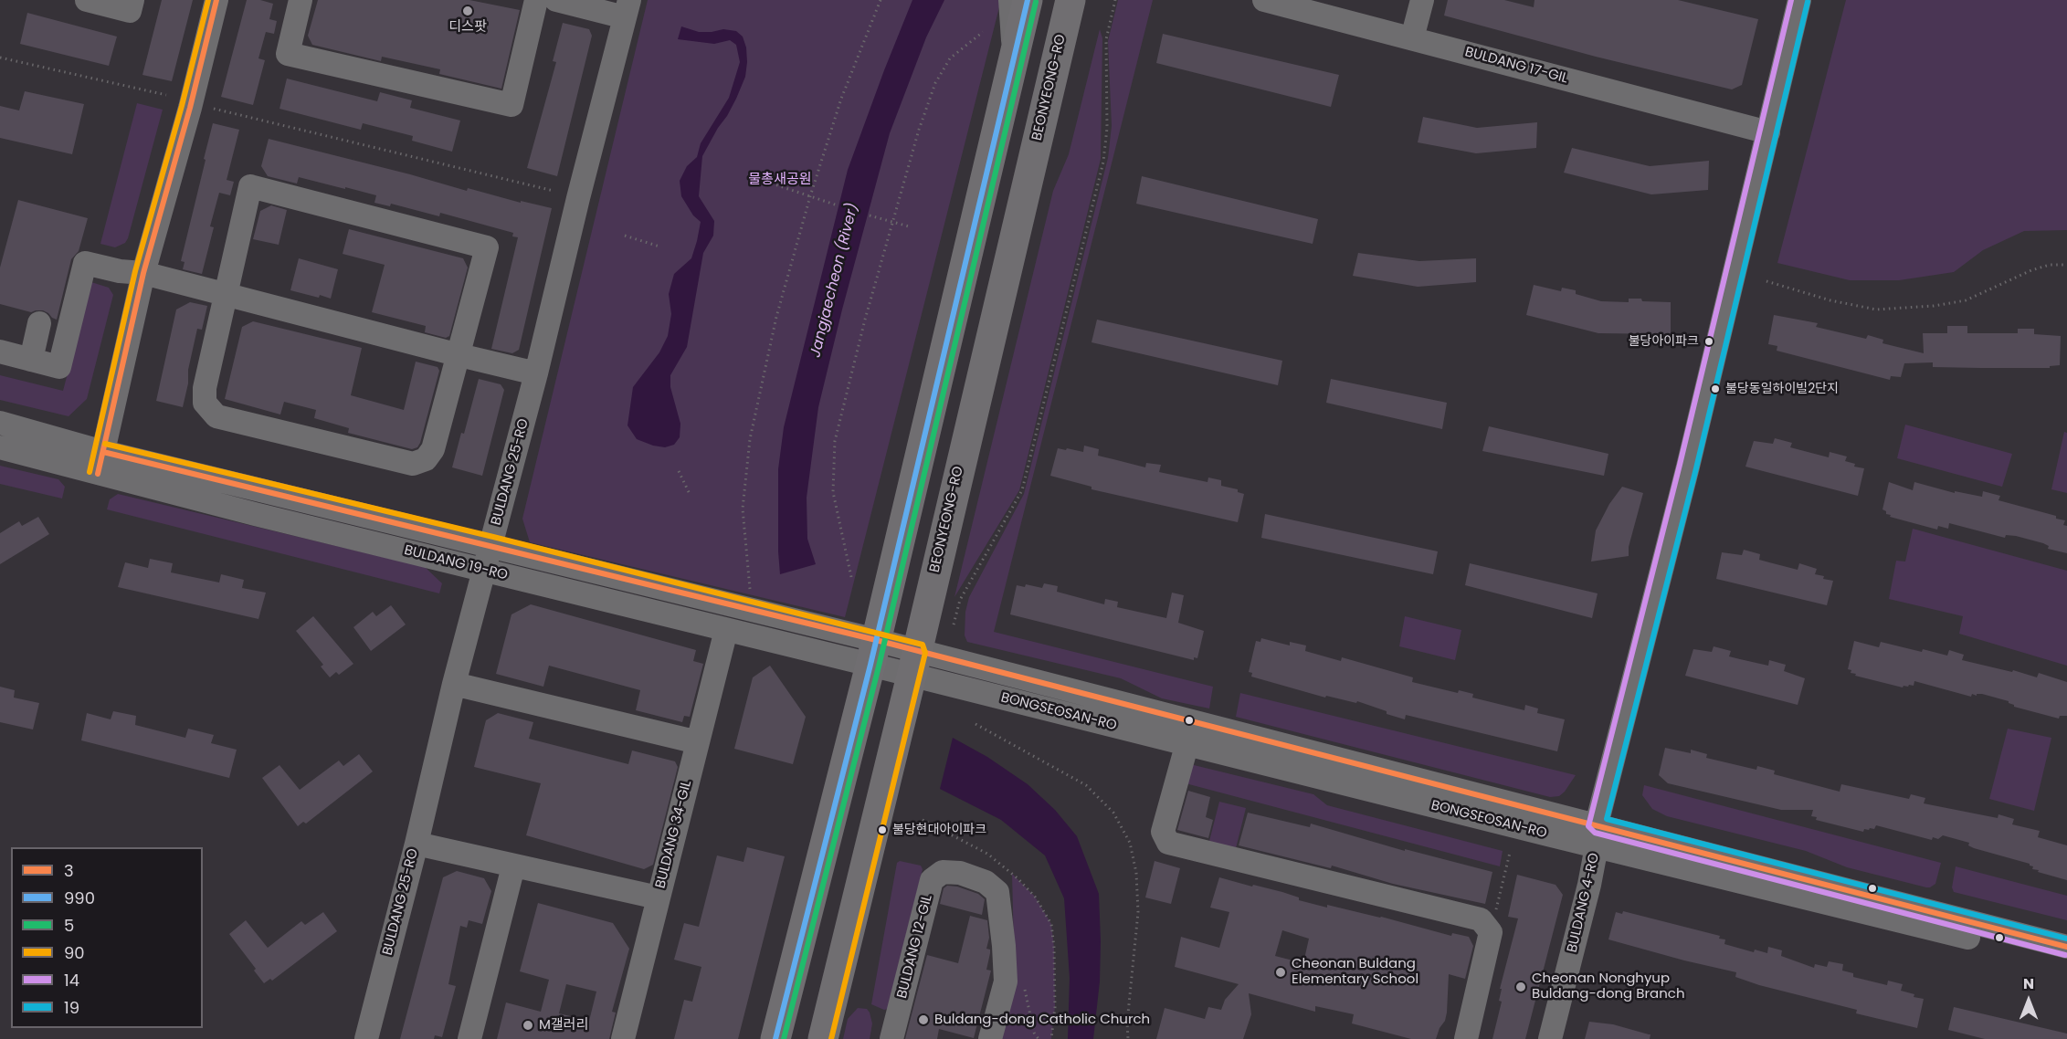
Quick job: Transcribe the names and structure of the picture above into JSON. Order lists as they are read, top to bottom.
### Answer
{
  "streets": {
    "main road": ["BEONYEONG-RO"],
    "street": [
      "BULDANG 17-GIL",
      "BULDANG 25-RO",
      "BULDANG 19-RO",
      "BONGSEOSAN-RO",
      "BULDANG 34-GIL",
      "BULDANG 4-RO",
      "BULDANG 12-GIL"
    ]
  },
  "crossings": [
    ["BULDANG 17-GIL", "BULDANG 4-RO"],
    ["BEONYEONG-RO", "BONGSEOSAN-RO"],
    ["BULDANG 25-RO", "BULDANG 19-RO"],
    ["BULDANG 19-RO", "BONGSEOSAN-RO"],
    ["BULDANG 19-RO", "BULDANG 34-GIL"],
    ["BONGSEOSAN-RO", "BULDANG 4-RO"]
  ],
  "water": ["Jangjaecheon (River)"],
  "parks": ["물총새공원"],
  "places": [
    "디스팟",
    "불당아이파크",
    "불당동일하이빌2단지",
    "불당현대아이파크",
    "Cheonan Buldang Elementary School",
    "Cheonan Nonghyup Buldang-dong Branch",
    "Buldang-dong Catholic Church",
    "M갤러리"
  ],
  "lines": [
    "transit line 3",
    "transit line 990",
    "transit line 90",
    "transit line 14",
    "transit line 5",
    "transit line 19"
  ],
  "legend": [
    "3",
    "990",
    "5",
    "90",
    "14",
    "19"
  ],
  "north": "top"
}
